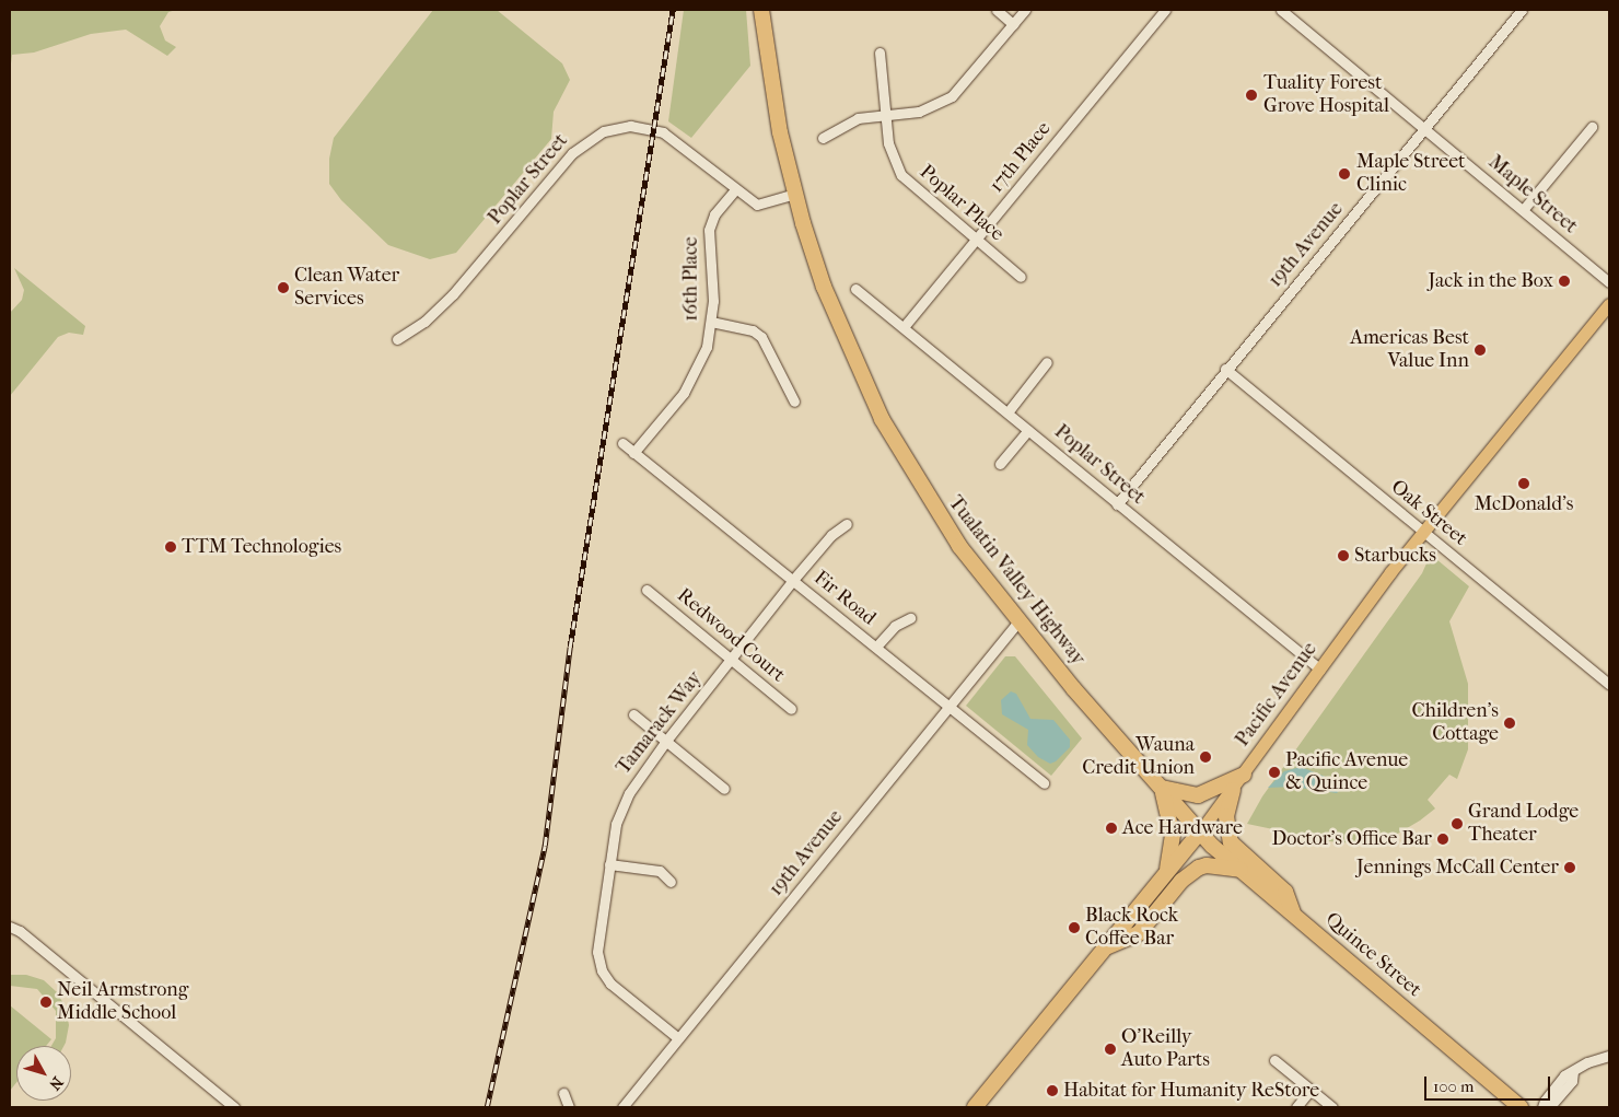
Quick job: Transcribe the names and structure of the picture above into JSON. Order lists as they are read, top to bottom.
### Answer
{
  "streets": {
    "highway": ["Tualatin Valley Highway", "Pacific Avenue", "Quince Street"],
    "street": [
      "17th Place",
      "Poplar Street",
      "Maple Street",
      "Poplar Place",
      "19th Avenue",
      "16th Place",
      "Oak Street",
      "Fir Road",
      "Redwood Court",
      "Tamarack Way"
    ]
  },
  "crossings": [
    ["17th Place", "Poplar Street"],
    ["17th Place", "Poplar Place"],
    ["Poplar Street", "19th Avenue"],
    ["Poplar Street", "16th Place"],
    ["Poplar Street", "Tualatin Valley Highway"],
    ["Poplar Street", "Pacific Avenue"],
    ["Maple Street", "19th Avenue"],
    ["19th Avenue", "Oak Street"],
    ["19th Avenue", "Tualatin Valley Highway"],
    ["19th Avenue", "Fir Road"],
    ["19th Avenue", "Tamarack Way"],
    ["16th Place", "Fir Road"],
    ["Oak Street", "Pacific Avenue"],
    ["Tualatin Valley Highway", "Pacific Avenue"],
    ["Tualatin Valley Highway", "Quince Street"],
    ["Fir Road", "Tamarack Way"],
    ["Redwood Court", "Tamarack Way"],
    ["Pacific Avenue", "Quince Street"]
  ],
  "places": [
    "Tuality Forest Grove Hospital",
    "Maple Street Clinic",
    "Jack in the Box",
    "Clean Water Services",
    "Americas Best Value Inn",
    "McDonald's",
    "TTM Technologies",
    "Starbucks",
    "Children's Cottage",
    "Wauna Credit Union",
    "Pacific Avenue & Quince",
    "Grand Lodge Theater",
    "Ace Hardware",
    "Doctor's Office Bar",
    "Jennings McCall Center",
    "Black Rock Coffee Bar",
    "Neil Armstrong Middle School",
    "O'Reilly Auto Parts",
    "Habitat for Humanity ReStore"
  ],
  "scale_bar": "100 m",
  "north": "bottom right"
}
